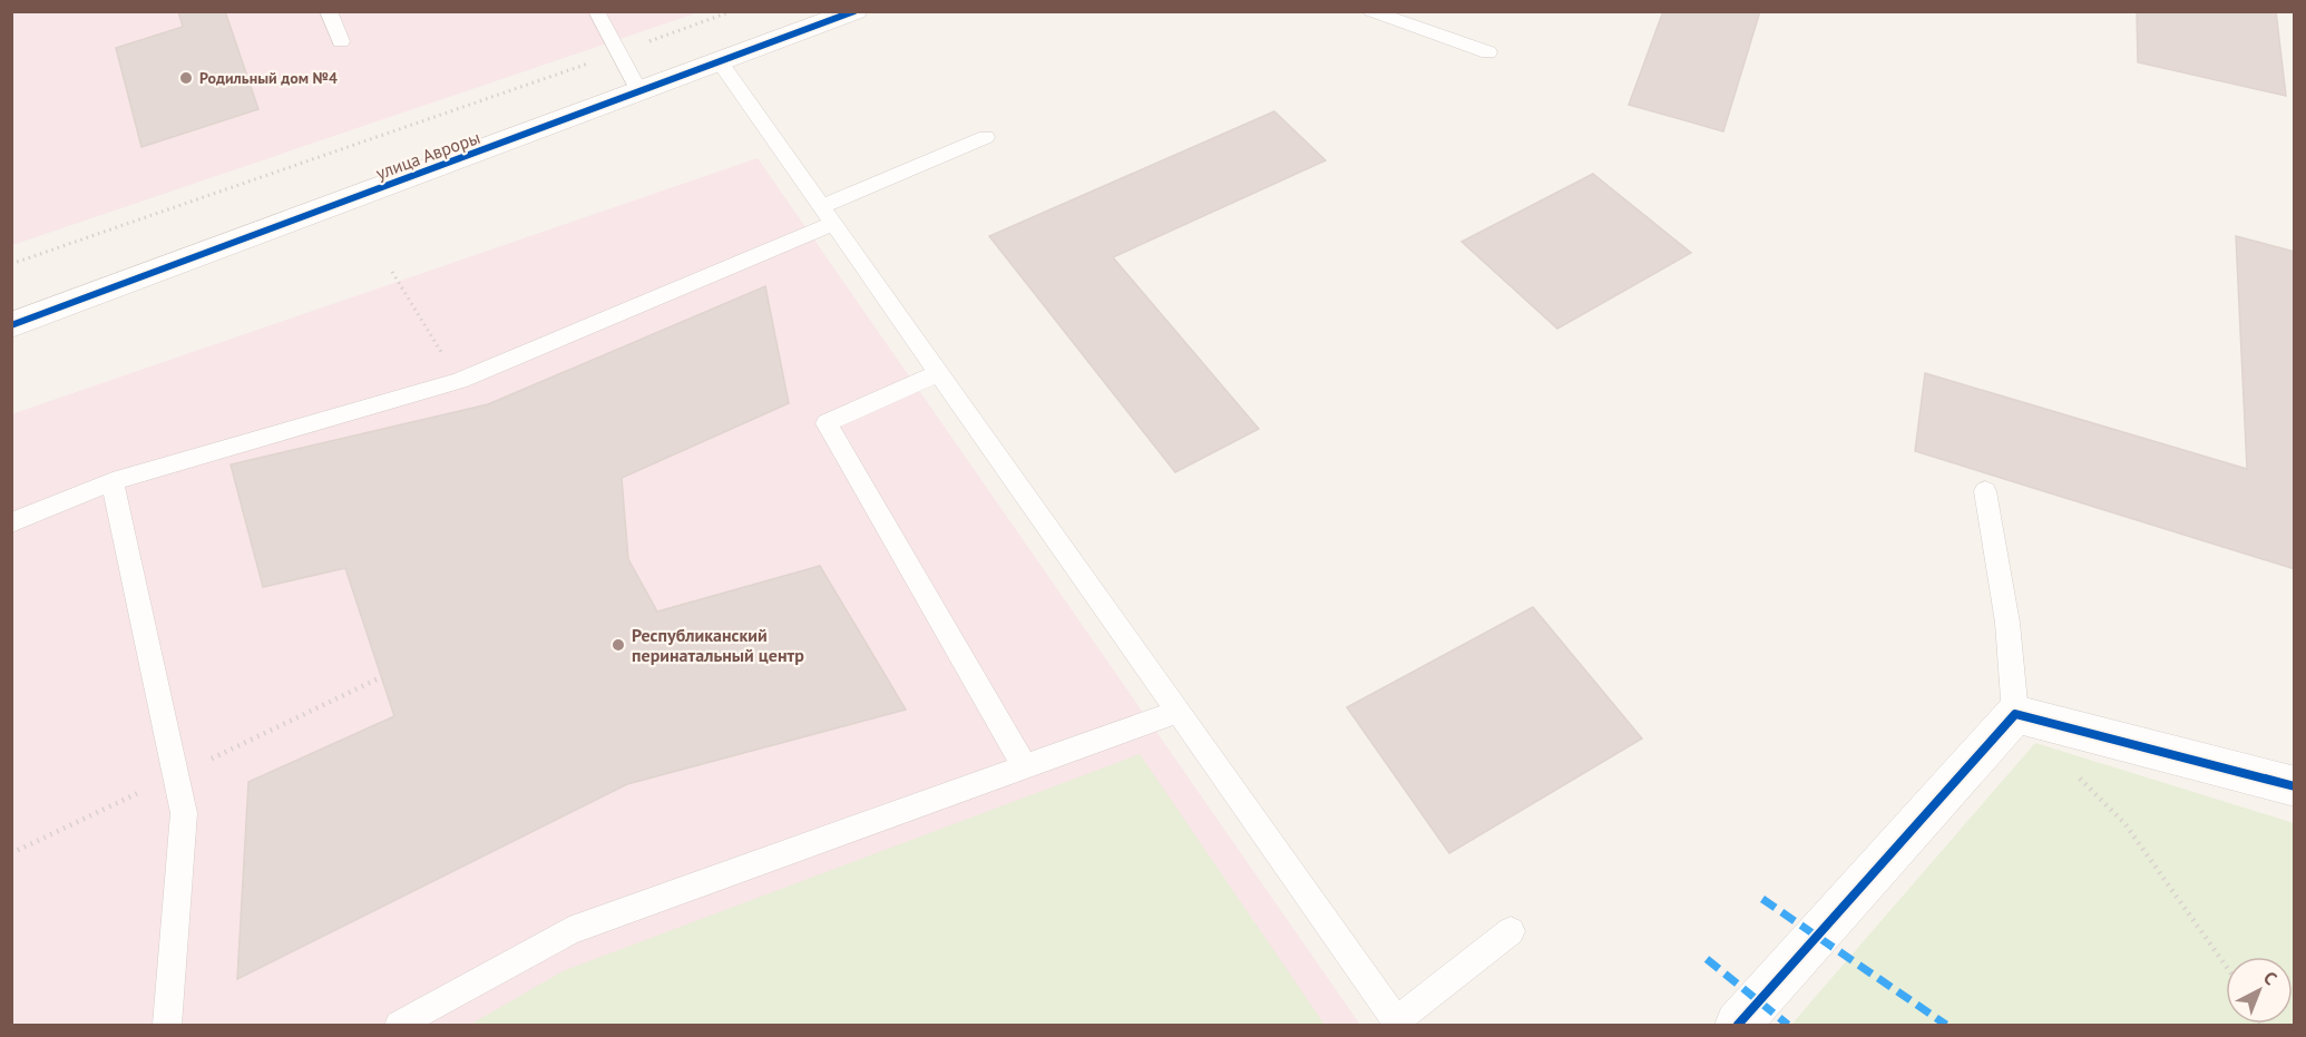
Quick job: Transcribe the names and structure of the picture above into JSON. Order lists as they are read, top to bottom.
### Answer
{
  "streets": {
    "street": ["улица Авроры"]
  },
  "places": ["Родильный дом №4", "Республиканский перинатальный центр"],
  "north": "top right"
}
